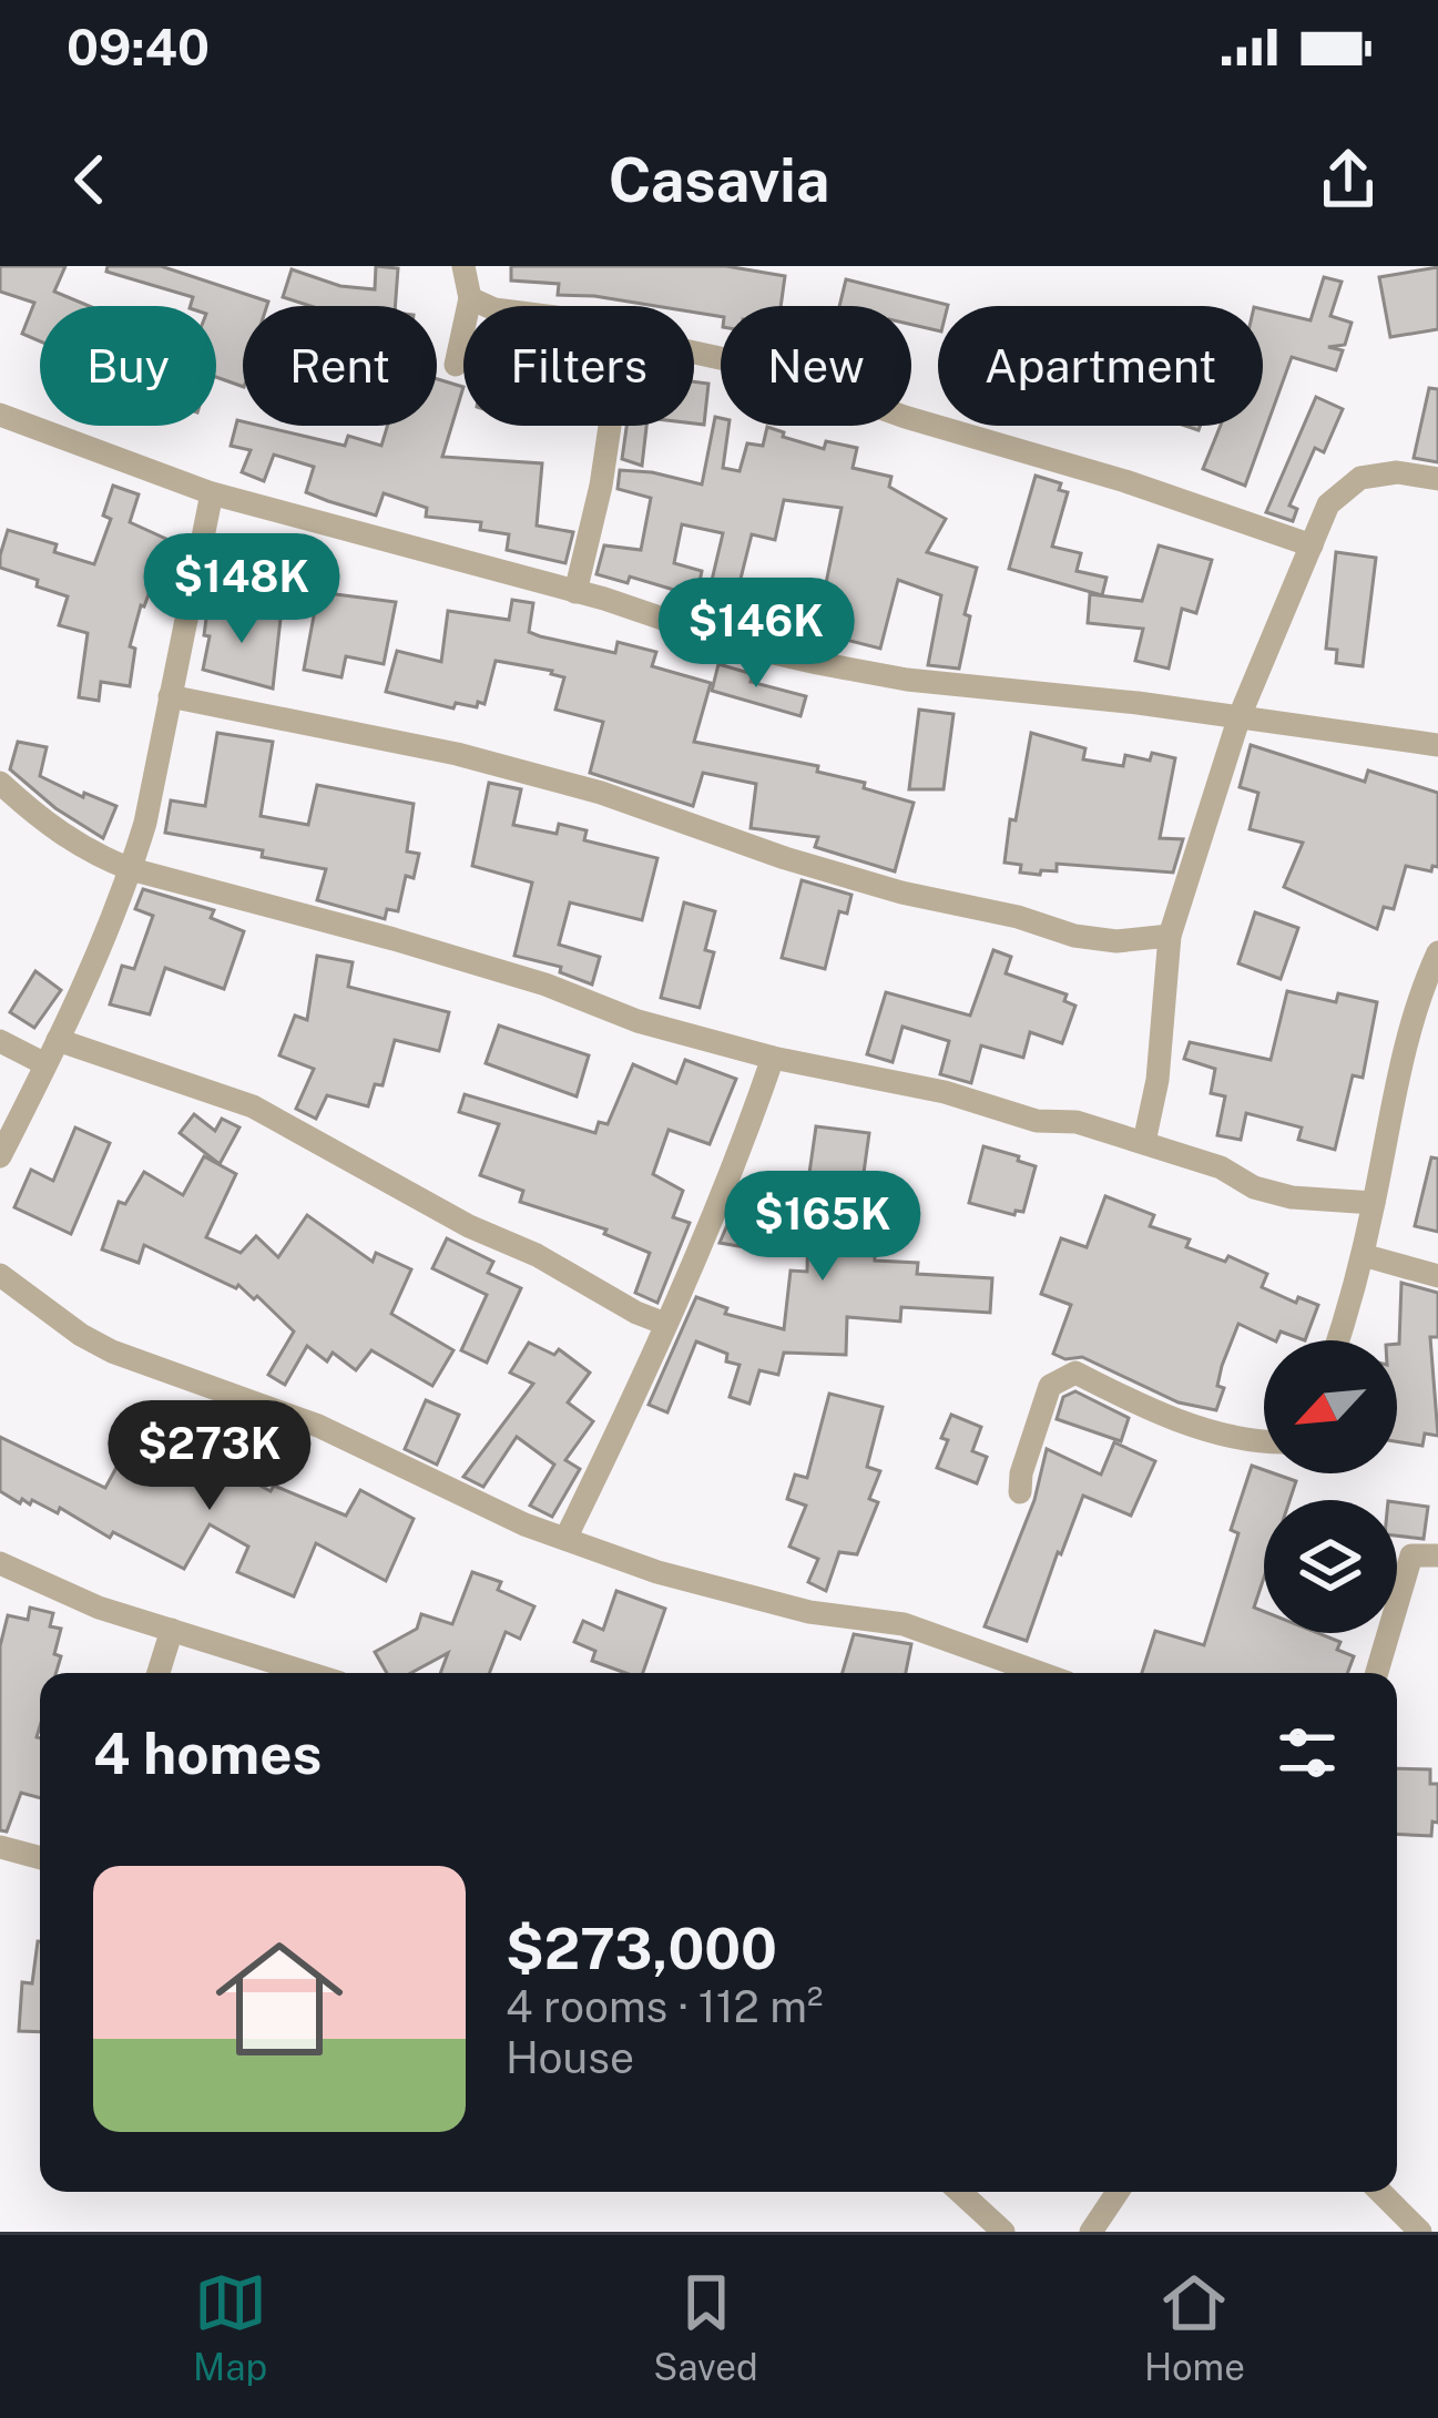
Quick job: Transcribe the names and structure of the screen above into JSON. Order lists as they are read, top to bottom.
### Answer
{
  "north": "bottom left",
  "page": {
    "status": "09:40",
    "header": "Casavia",
    "chip": [
      "Buy",
      "Rent",
      "Filters",
      "New",
      "Apartment"
    ],
    "price": [
      "$148K",
      "$146K",
      "$165K",
      "$273K"
    ],
    "heading": "4 homes",
    "list": [
      {
        "name": "$273,000",
        "note": "4 rooms · 112 m² · House"
      }
    ],
    "tabs": ["Map", "Saved", "Home"]
  }
}
